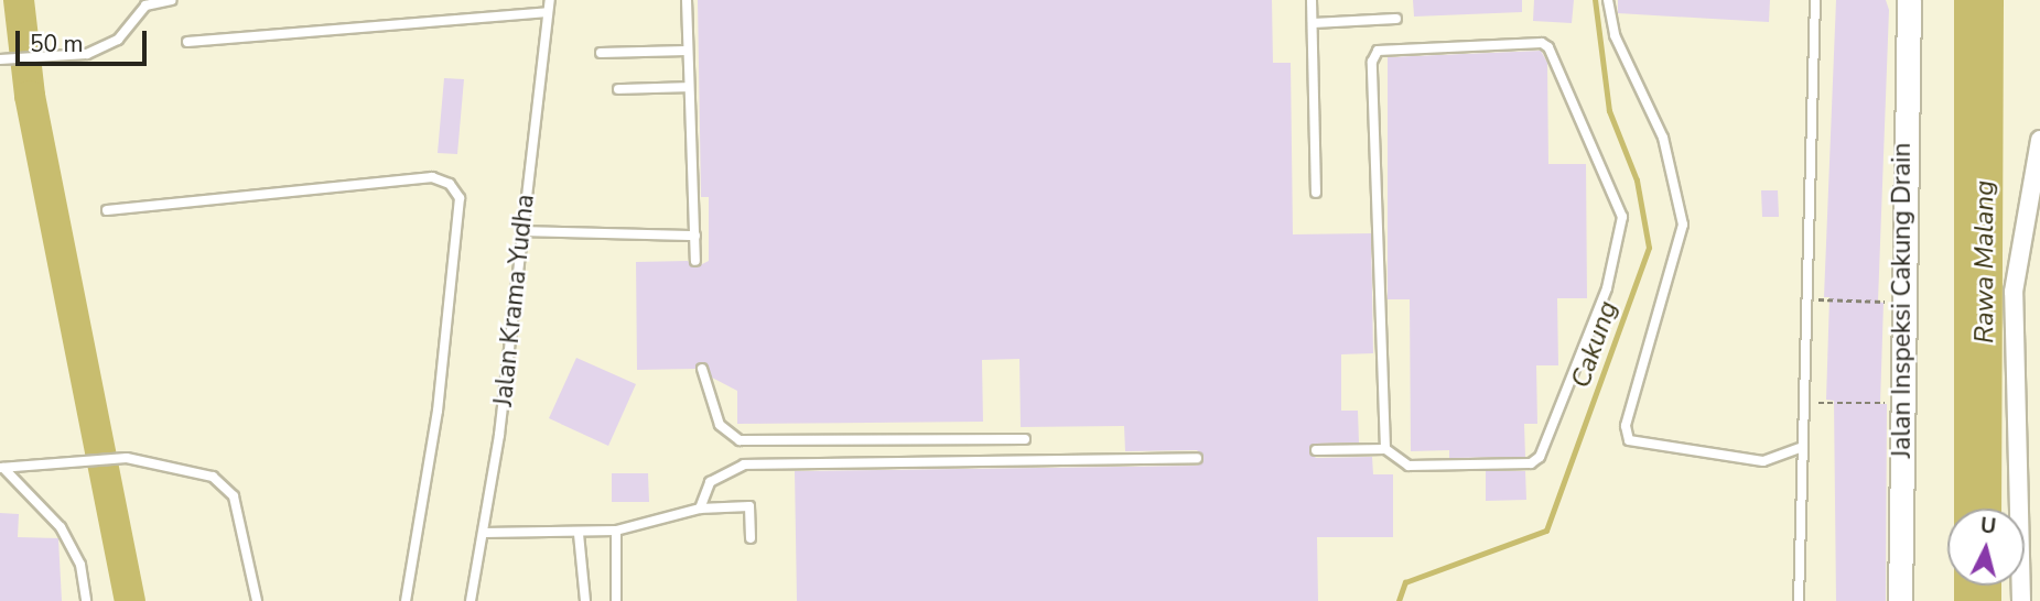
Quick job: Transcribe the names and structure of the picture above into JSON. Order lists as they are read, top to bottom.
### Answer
{
  "streets": {
    "street": ["Jalan Inspeksi Cakung Drain"],
    "lane": ["Jalan Krama Yudha"]
  },
  "water": ["Rawa Malang", "Cakung"],
  "scale_bar": "50 m",
  "north": "top"
}
